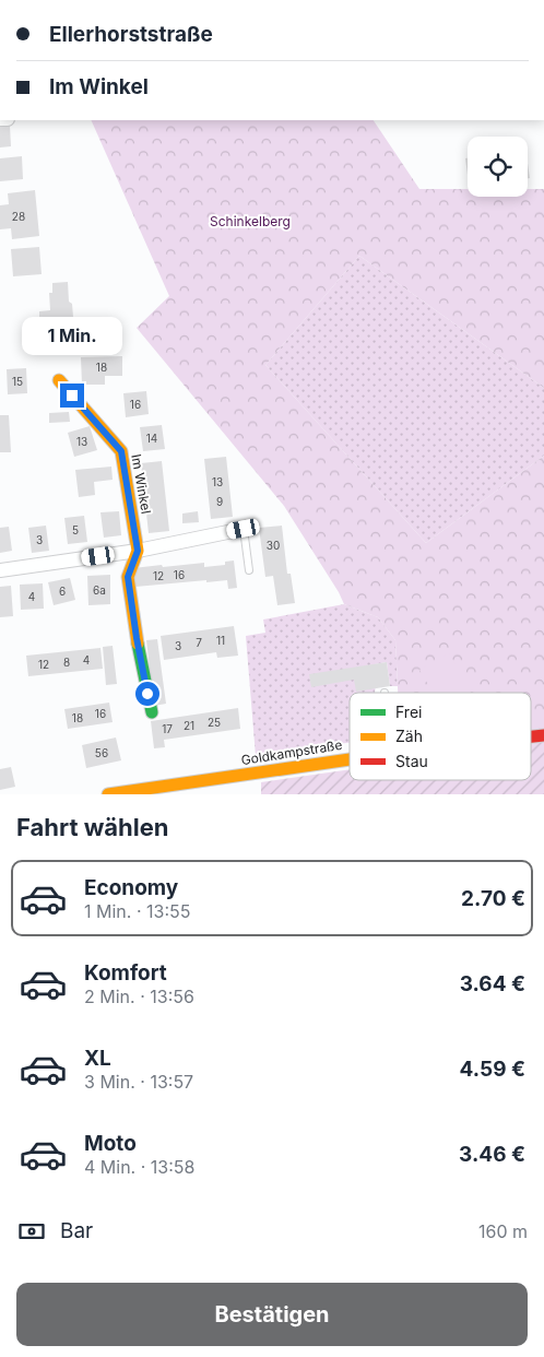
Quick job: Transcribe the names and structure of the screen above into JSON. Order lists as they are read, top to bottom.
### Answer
{
  "streets": {
    "street": ["Im Winkel", "Goldkampstraße"]
  },
  "parks": ["Schinkelberg"],
  "house_numbers": [
    "28",
    "18",
    "15",
    "16",
    "14",
    "13",
    "13",
    "9",
    "5",
    "3",
    "30",
    "16",
    "12",
    "6a",
    "6",
    "4",
    "11",
    "7",
    "3",
    "4",
    "8",
    "12",
    "16",
    "18",
    "25",
    "21",
    "17",
    "56"
  ],
  "legend": ["Frei", "Zäh", "Stau"],
  "page": {
    "banner": ["Ellerhorststraße", "Im Winkel"],
    "bubble": "1 Min.",
    "heading": "Fahrt wählen",
    "list": [
      {
        "name": "Economy",
        "note": "1 Min. · 13:55",
        "value": "2.70 €"
      },
      {
        "name": "Komfort",
        "note": "2 Min. · 13:56",
        "value": "3.64 €"
      },
      {
        "name": "XL",
        "note": "3 Min. · 13:57",
        "value": "4.59 €"
      },
      {
        "name": "Moto",
        "note": "4 Min. · 13:58",
        "value": "3.46 €"
      }
    ],
    "pay": ["Bar", "160 m"],
    "buttons": "Bestätigen"
  }
}
